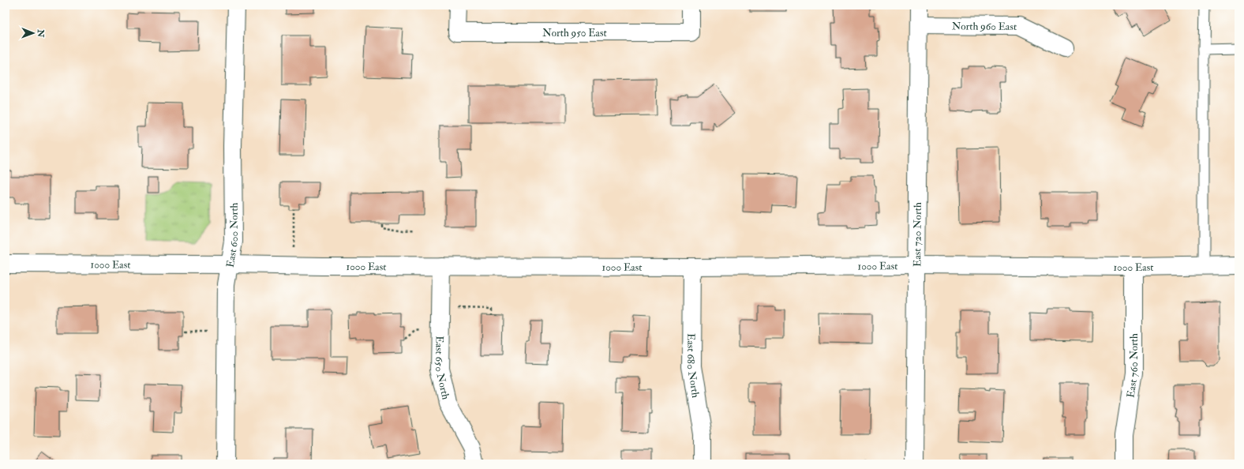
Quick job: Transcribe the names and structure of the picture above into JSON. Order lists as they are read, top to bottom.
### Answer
{
  "streets": {
    "street": [
      "North 960 East",
      "North 950 East",
      "East 600 North",
      "East 720 North",
      "1000 East",
      "East 680 North",
      "East 760 North",
      "East 650 North"
    ]
  },
  "crossings": [
    ["North 960 East", "East 720 North"],
    ["East 600 North", "1000 East"],
    ["East 720 North", "1000 East"],
    ["1000 East", "East 680 North"],
    ["1000 East", "East 760 North"],
    ["1000 East", "East 650 North"]
  ],
  "north": "right"
}
